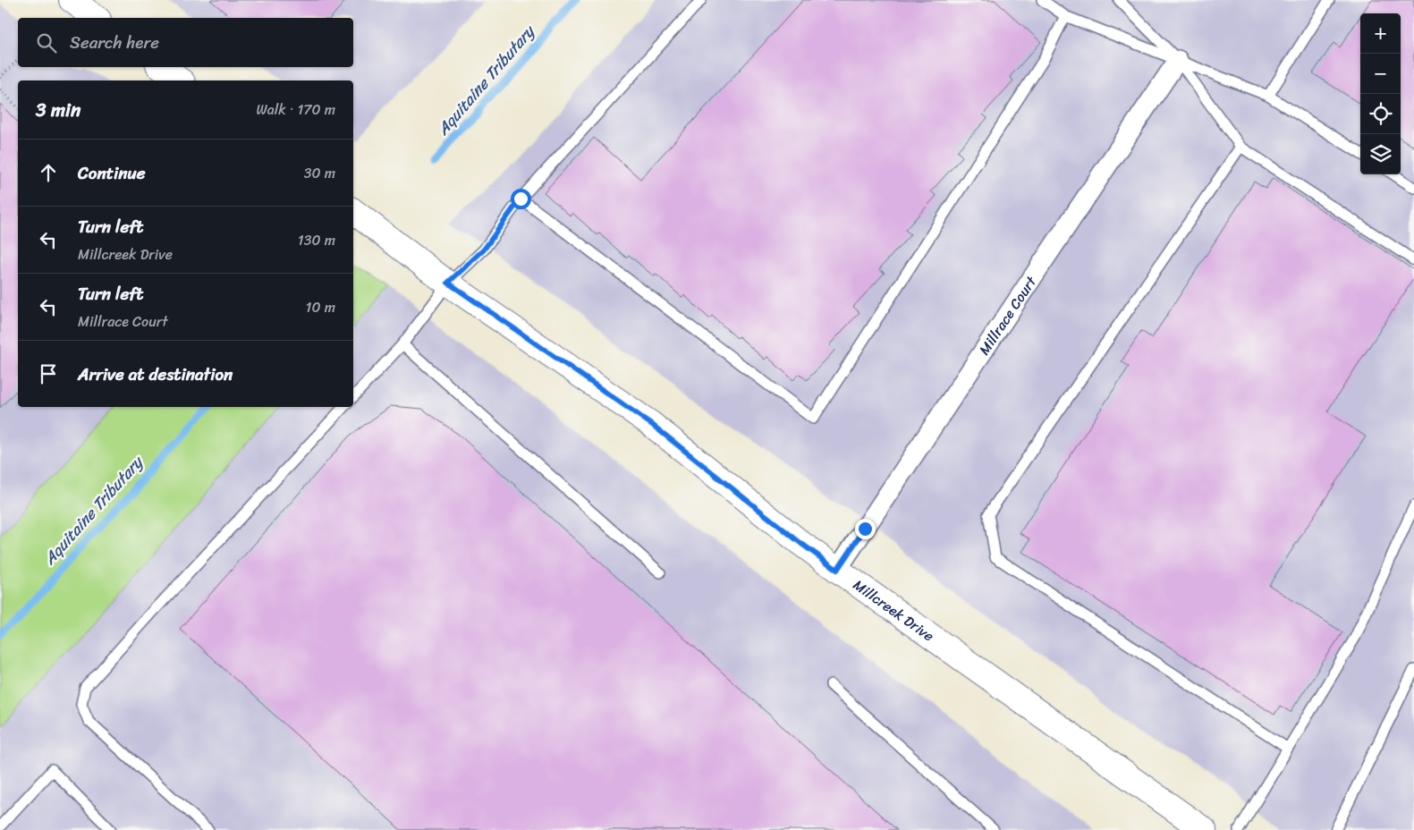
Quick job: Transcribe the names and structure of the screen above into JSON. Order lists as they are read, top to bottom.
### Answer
{
  "streets": {
    "street": ["Millrace Court", "Millcreek Drive"]
  },
  "crossings": [
    ["Millrace Court", "Millcreek Drive"]
  ],
  "water": ["Aquitaine Tributary"],
  "page": {
    "map_buttons": ["+", "−"],
    "search": "Search here",
    "heading": ["3 min", "Walk · 170 m"],
    "list": [
      ["Continue", "30 m"],
      ["Turn left", "Millcreek Drive", "130 m"],
      ["Turn left", "Millrace Court", "10 m"],
      "Arrive at destination"
    ]
  }
}
